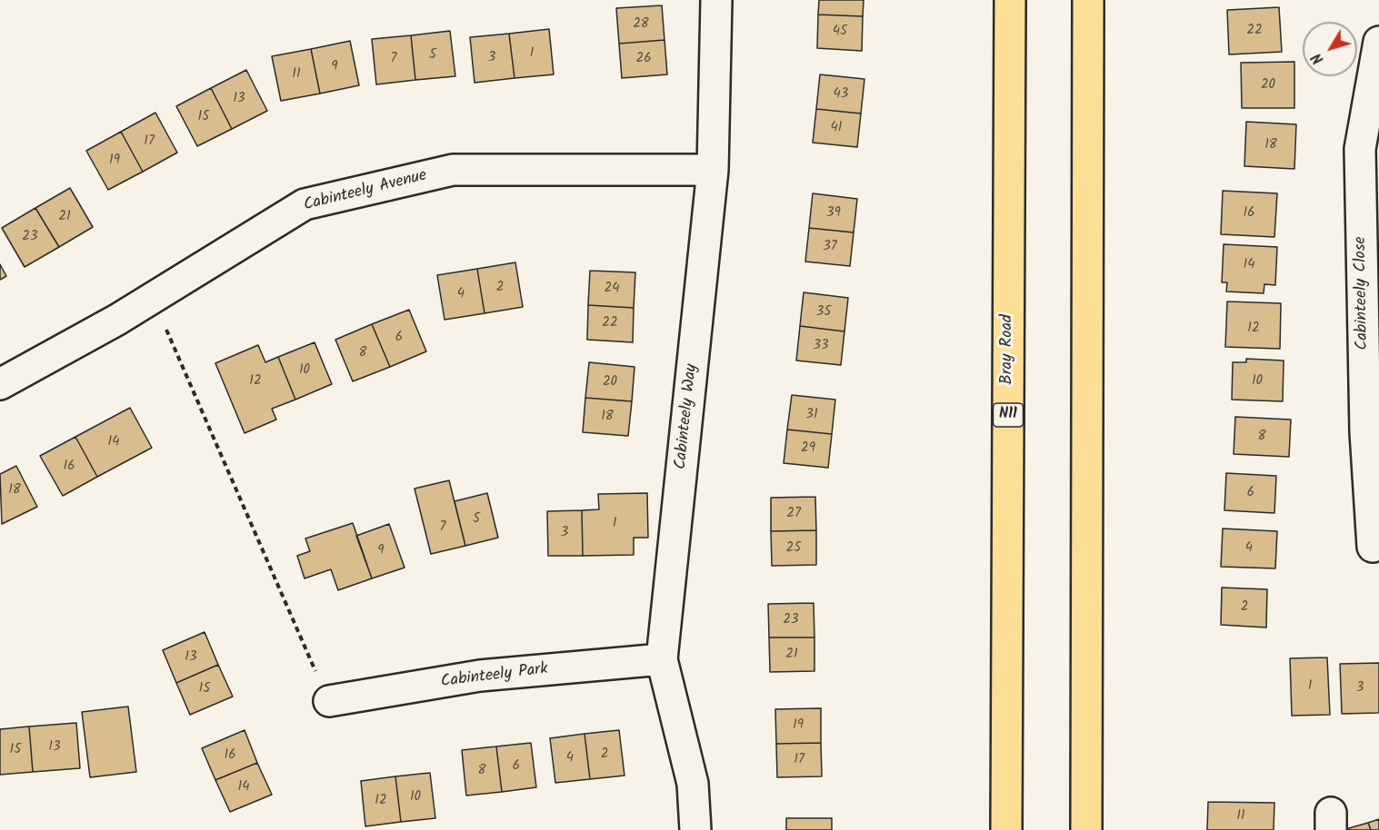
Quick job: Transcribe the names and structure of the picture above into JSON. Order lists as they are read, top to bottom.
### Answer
{
  "streets": {
    "highway": ["Bray Road", "N11"],
    "street": [
      "Cabinteely Avenue",
      "Cabinteely Close",
      "Cabinteely Way",
      "Cabinteely Park"
    ]
  },
  "crossings": [
    ["Cabinteely Avenue", "Cabinteely Way"],
    ["Cabinteely Way", "Cabinteely Park"]
  ],
  "house_numbers": [
    "28",
    "22",
    "45",
    "1",
    "5",
    "3",
    "7",
    "26",
    "9",
    "11",
    "20",
    "43",
    "13",
    "15",
    "41",
    "17",
    "18",
    "19",
    "39",
    "16",
    "21",
    "23",
    "37",
    "14",
    "2",
    "24",
    "4",
    "35",
    "22",
    "12",
    "6",
    "33",
    "8",
    "10",
    "12",
    "10",
    "20",
    "31",
    "18",
    "8",
    "14",
    "29",
    "16",
    "18",
    "6",
    "27",
    "5",
    "1",
    "7",
    "3",
    "25",
    "4",
    "9",
    "2",
    "23",
    "21",
    "13",
    "1",
    "3",
    "15",
    "19",
    "13",
    "15",
    "2",
    "16",
    "4",
    "17",
    "6",
    "8",
    "14",
    "10",
    "12",
    "11"
  ],
  "north": "bottom left"
}
